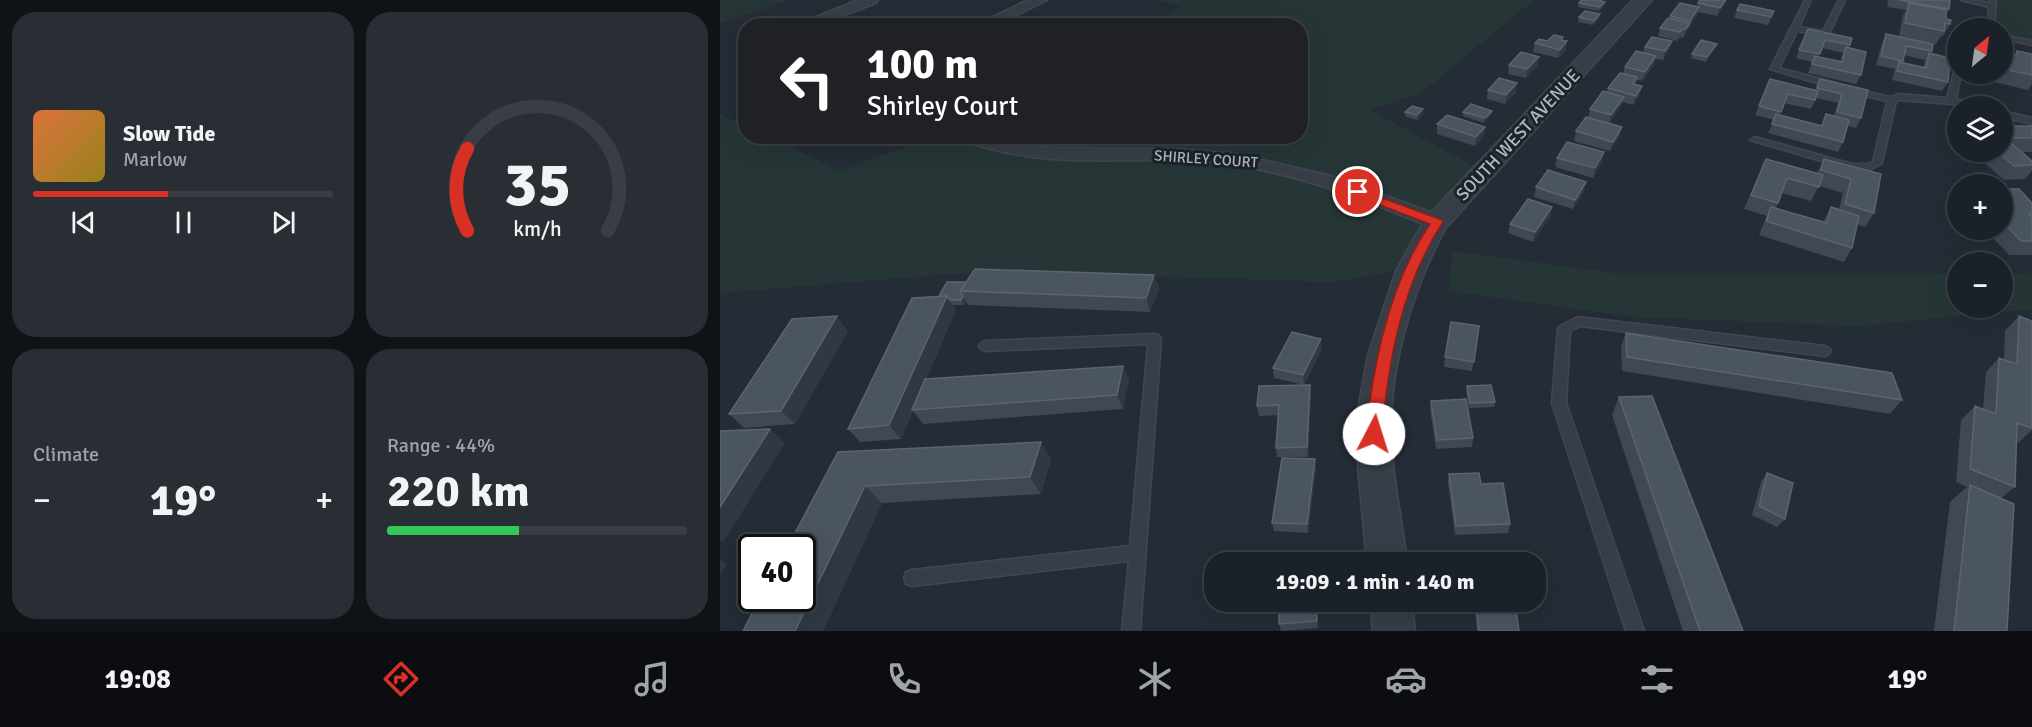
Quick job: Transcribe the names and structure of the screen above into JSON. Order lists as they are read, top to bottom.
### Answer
{
  "streets": {
    "street": ["SOUTH WEST AVENUE", "SHIRLEY COURT"]
  },
  "crossings": [
    ["SOUTH WEST AVENUE", "SHIRLEY COURT"]
  ],
  "north": "top right",
  "page": {
    "map_buttons": ["+", "−"],
    "turn": ["100 m", "Shirley Court"],
    "song": ["Slow Tide", "Marlow"],
    "tile": [
      "Climate",
      ["Range · 44%", "220 km"]
    ],
    "heat": ["−", "19°", "+"],
    "limit": "40",
    "trip": "19:09 · 1 min · 140 m",
    "tabs": ["19:08", "19°"],
    "gauge": ["35", "km/h"]
  }
}
